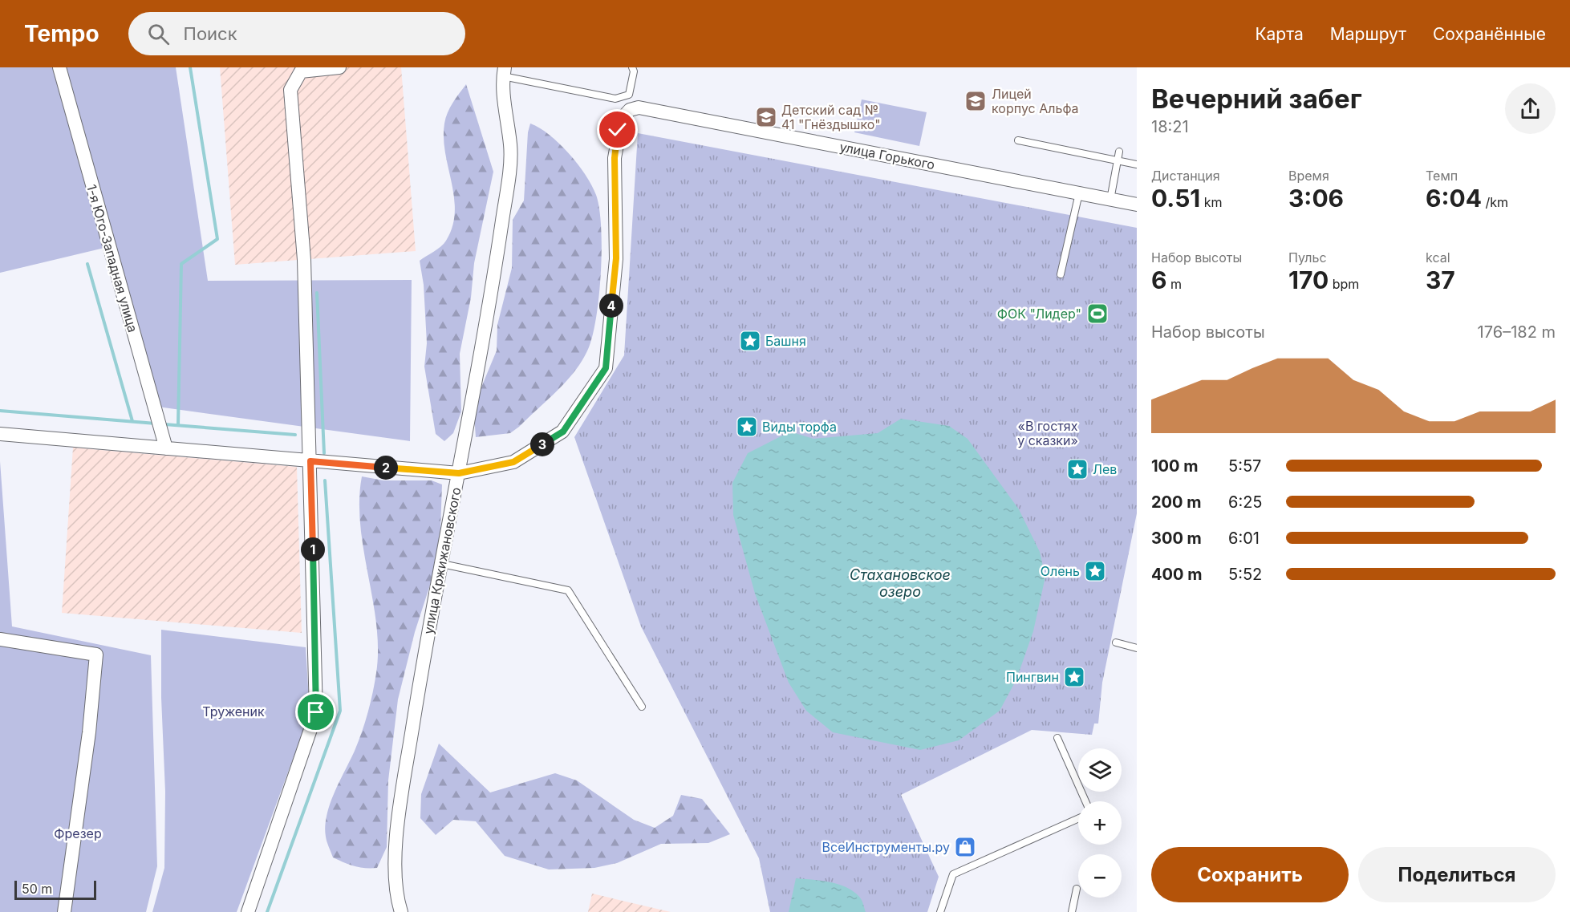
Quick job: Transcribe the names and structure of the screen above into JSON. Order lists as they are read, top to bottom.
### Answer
{
  "streets": {
    "street": ["улица Горького", "1-я Юго-Западная улица", "улица Кржижановского"]
  },
  "crossings": [
    ["улица Горького", "улица Кржижановского"]
  ],
  "water": ["Стахановское озеро"],
  "parks": ["«В гостях у сказки»", "Труженик", "Фрезер"],
  "places": {
    "school or university": ["Лицей корпус Альфа", "Детский сад № 41 \"Гнёздышко\""],
    "sports": ["ФОК \"Лидер\""],
    "place": [
      "Башня",
      "Виды торфа",
      "Лев",
      "Олень",
      "Пингвин"
    ],
    "shop": ["ВсеИнструменты.ру"]
  },
  "scale_bar": "50 m",
  "page": {
    "header": "Tempo",
    "search": "Поиск",
    "nav": ["Карта", "Маршрут", "Сохранённые"],
    "heading": ["Вечерний забег", "18:21"],
    "stats": [
      ["Дистанция", "0.51 km"],
      ["Время", "3:06"],
      ["Темп", "6:04 /km"],
      ["Набор высоты", "6 m"],
      ["Пульс", "170 bpm"],
      ["kcal", "37"]
    ],
    "pins": [
      "4",
      "3",
      "2",
      "1"
    ],
    "chart": ["Набор высоты", "176–182 m"],
    "list": [
      {
        "name": "100 m",
        "note": "5:57"
      },
      {
        "name": "200 m",
        "note": "6:25"
      },
      {
        "name": "300 m",
        "note": "6:01"
      },
      {
        "name": "400 m",
        "note": "5:52"
      }
    ],
    "map_buttons": ["+", "−"],
    "buttons": ["Сохранить", "Поделиться"],
    "scale": "50 m"
  }
}
